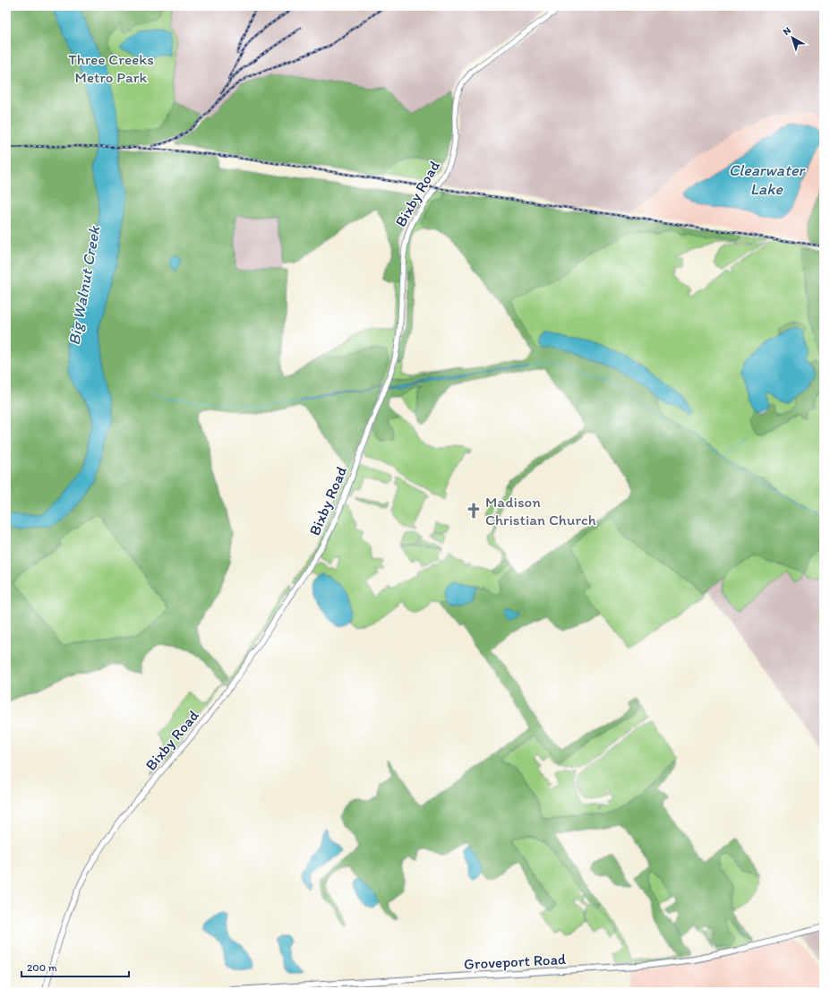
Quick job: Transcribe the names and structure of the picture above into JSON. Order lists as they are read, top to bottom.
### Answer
{
  "streets": {
    "main road": ["Groveport Road"],
    "street": ["Bixby Road"]
  },
  "water": ["Clearwater Lake", "Big Walnut Creek"],
  "parks": ["Three Creeks Metro Park"],
  "places": {
    "church": ["Madison Christian Church"]
  },
  "scale_bar": "200 m",
  "north": "top left"
}
